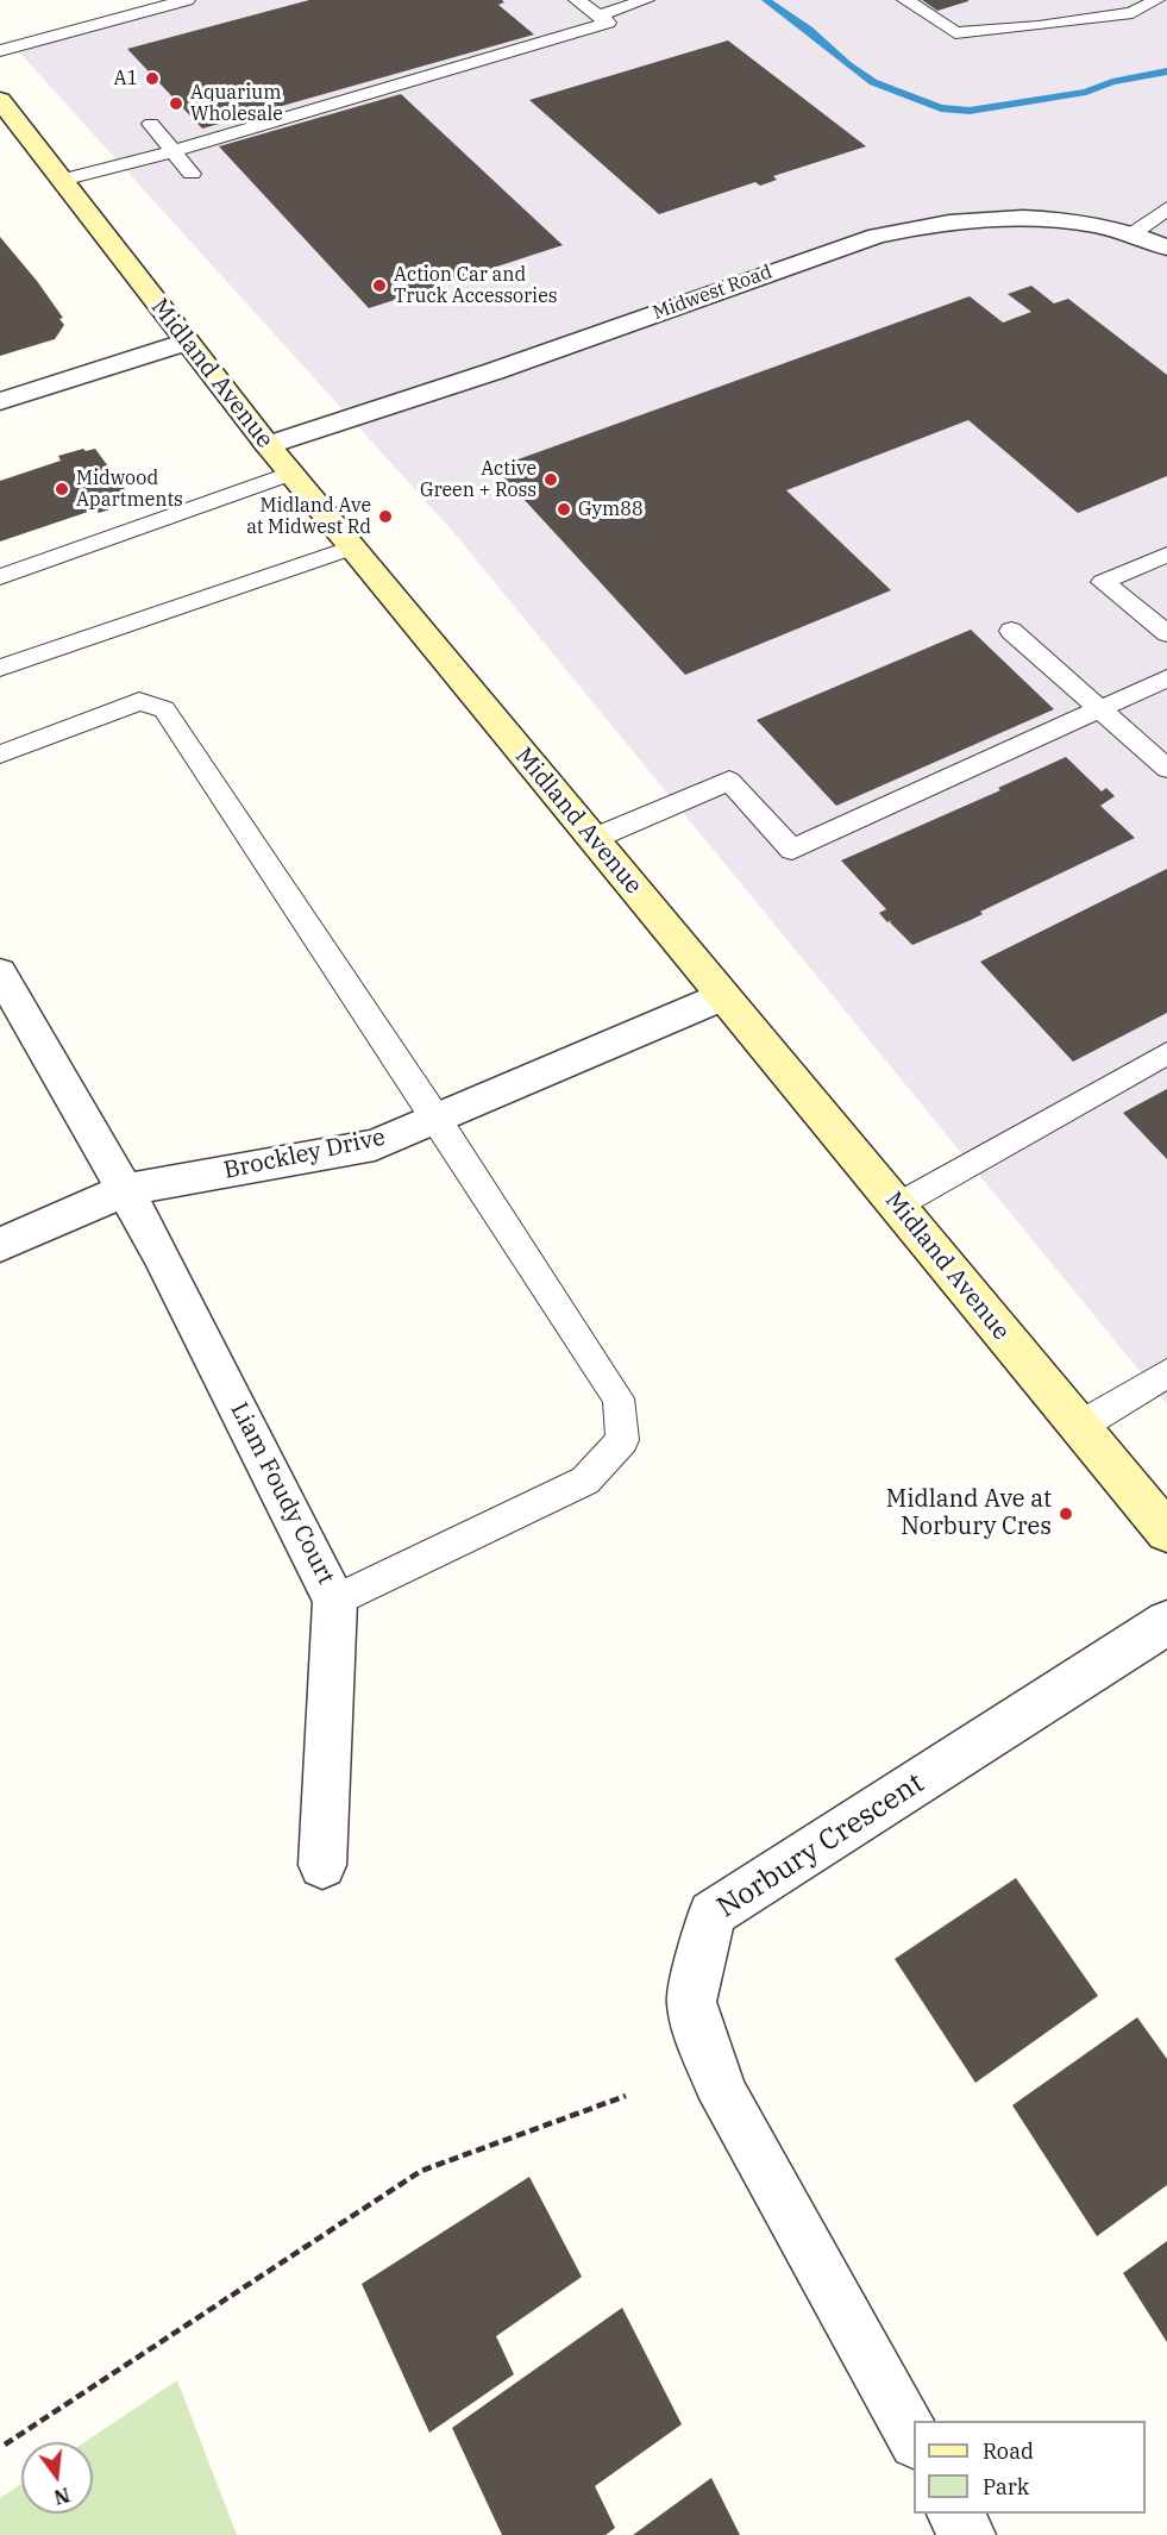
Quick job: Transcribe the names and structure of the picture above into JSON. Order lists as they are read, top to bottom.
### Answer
{
  "streets": {
    "main road": ["Midland Avenue"],
    "street": [
      "Midwest Road",
      "Brockley Drive",
      "Liam Foudy Court",
      "Norbury Crescent"
    ]
  },
  "crossings": [
    ["Midwest Road", "Midland Avenue"],
    ["Midland Avenue", "Brockley Drive"],
    ["Brockley Drive", "Liam Foudy Court"]
  ],
  "places": [
    "A1",
    "Aquarium Wholesale",
    "Action Car and Truck Accessories",
    "Active Green + Ross",
    "Midwood Apartments",
    "Gym88",
    "Midland Ave at Midwest Rd",
    "Midland Ave at Norbury Cres"
  ],
  "legend": ["Road", "Park"],
  "north": "bottom"
}
